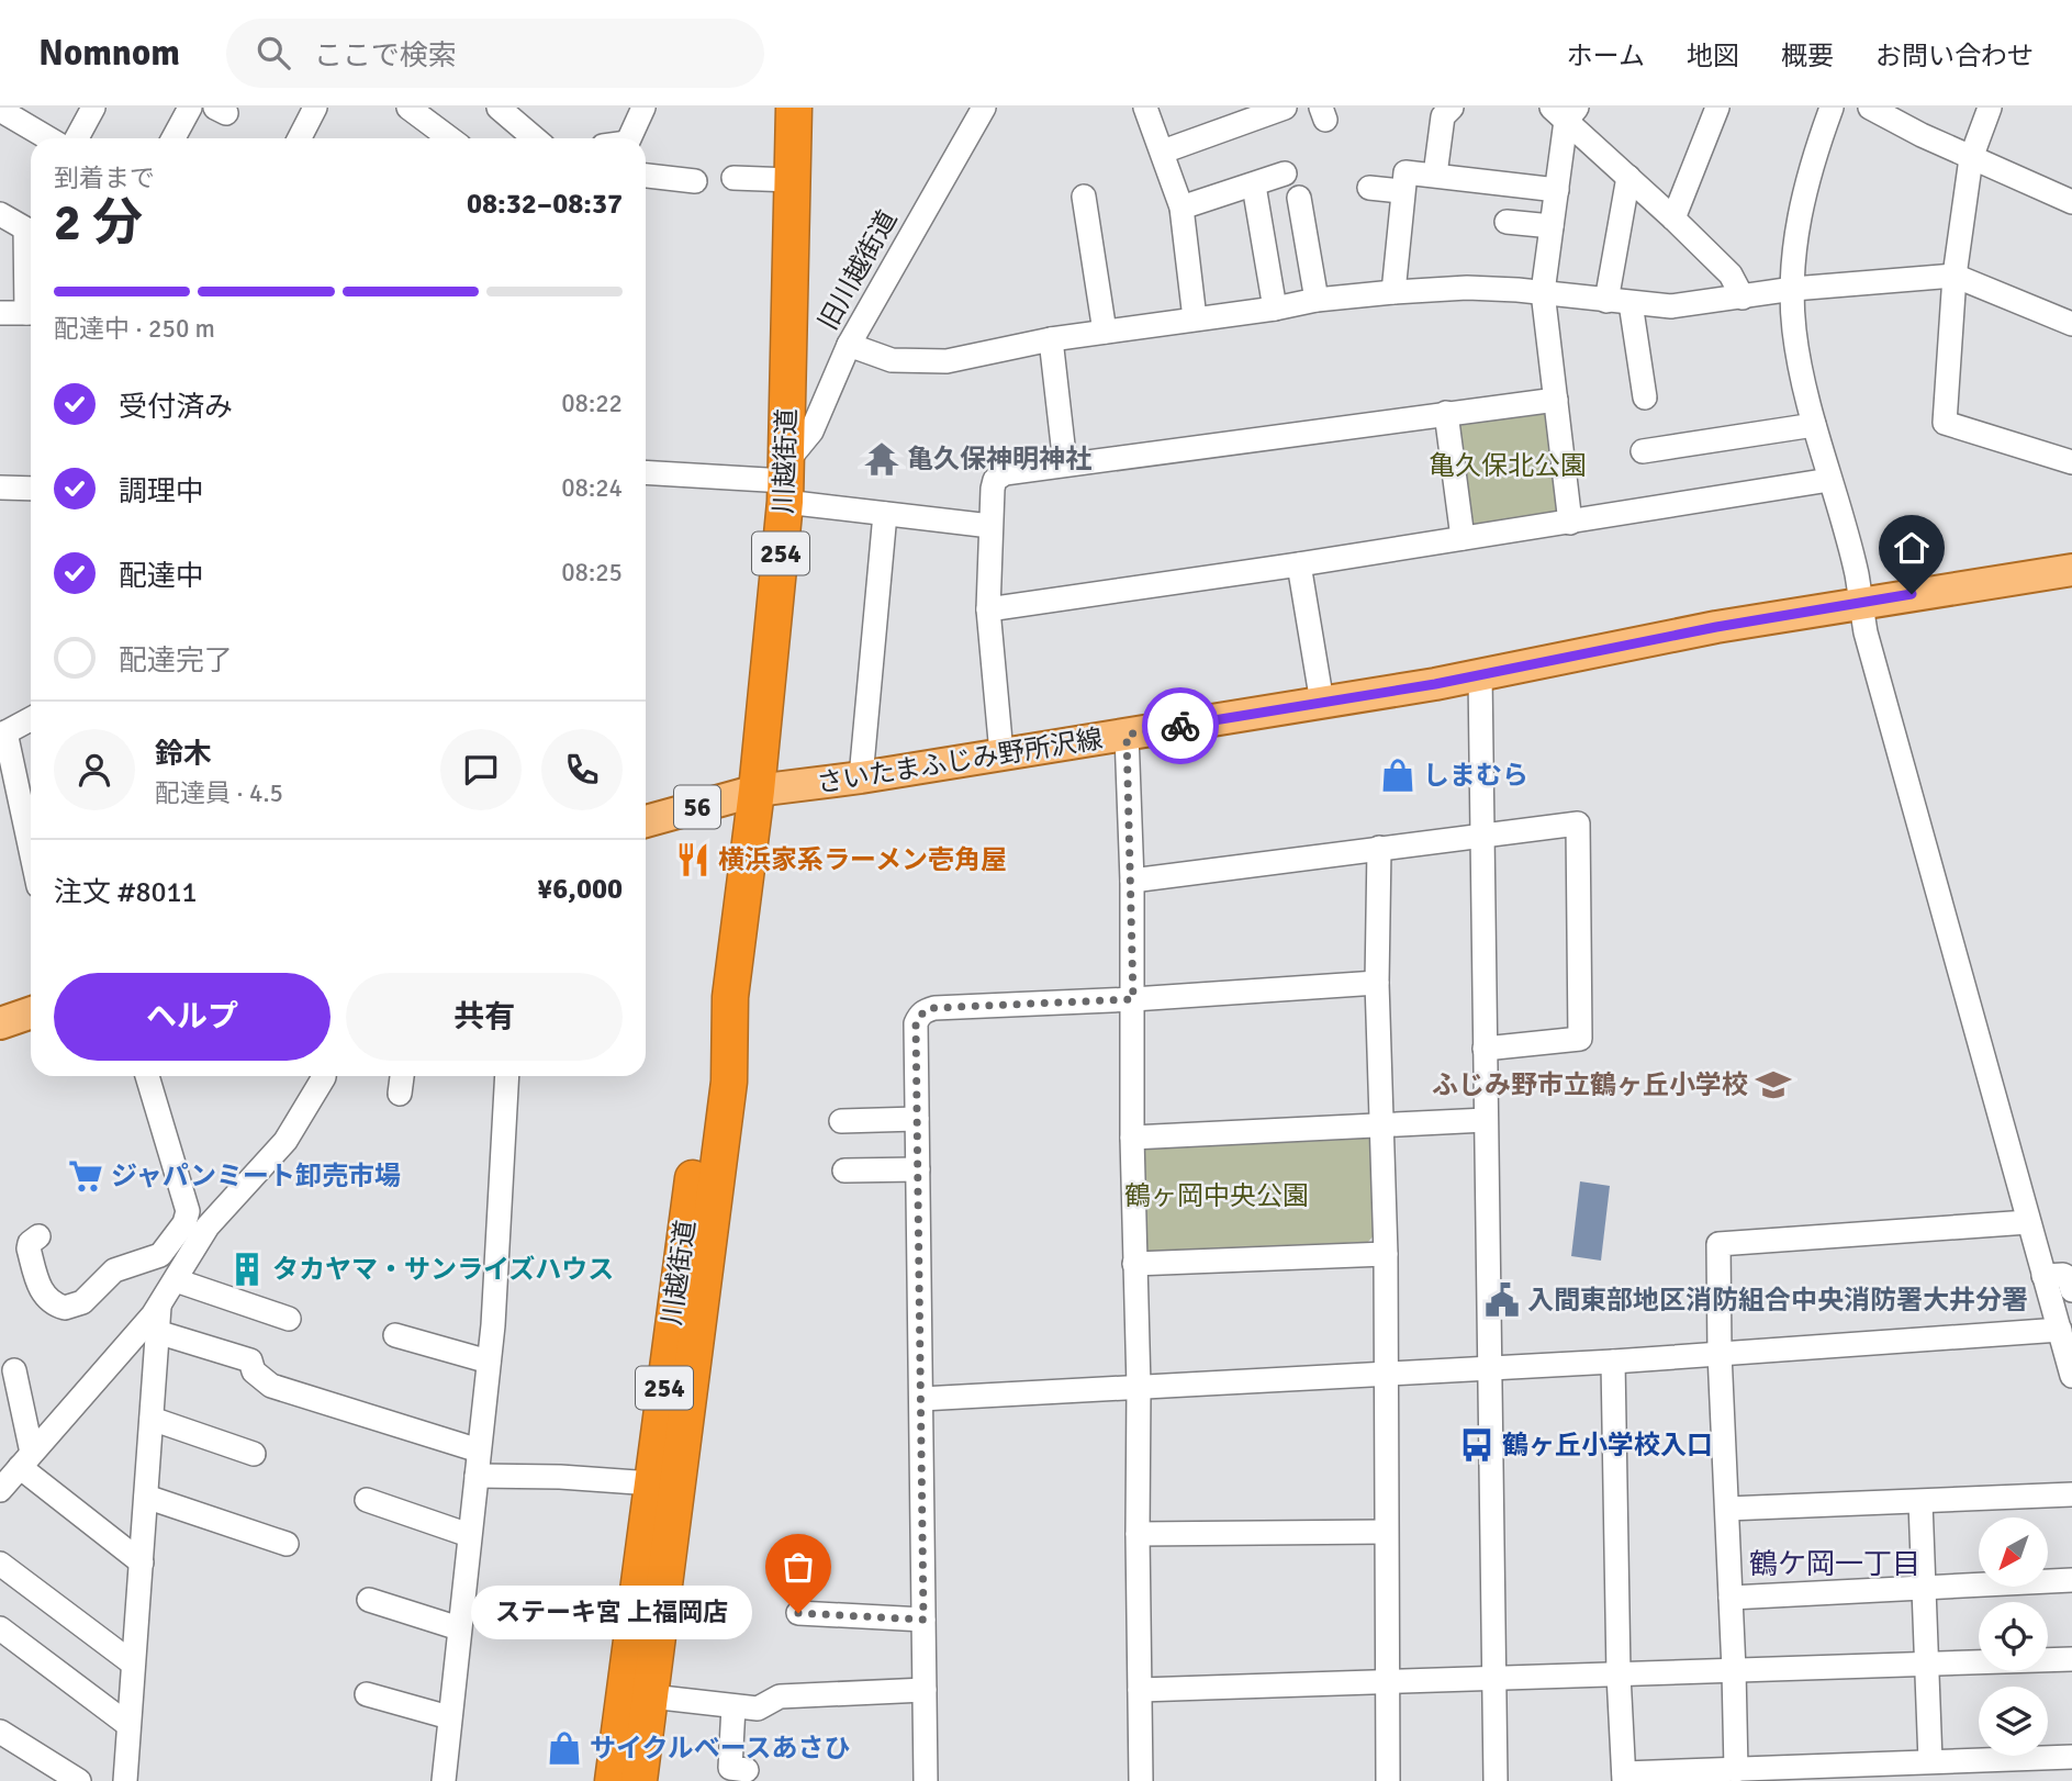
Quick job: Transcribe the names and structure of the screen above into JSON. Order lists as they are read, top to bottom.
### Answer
{
  "streets": {
    "highway": ["川越街道", "254"],
    "main road": ["さいたまふじみ野所沢線", "56"],
    "street": ["旧川越街道"]
  },
  "crossings": [
    ["旧川越街道", "川越街道"],
    ["川越街道", "さいたまふじみ野所沢線"],
    ["川越街道", "56"],
    ["さいたまふじみ野所沢線", "56"]
  ],
  "districts": ["鶴ケ岡一丁目"],
  "parks": ["亀久保北公園", "鶴ヶ岡中央公園"],
  "places": {
    "temple": ["亀久保神明神社"],
    "shop": ["しまむら", "サイクルベースあさひ"],
    "restaurant": ["横浜家系ラーメン壱角屋"],
    "school or university": ["ふじみ野市立鶴ヶ丘小学校"],
    "supermarket": ["ジャパンミート卸売市場"],
    "building": ["タカヤマ・サンライズハウス"],
    "public building": ["入間東部地区消防組合中央消防署大井分署"],
    "bus stop": ["鶴ヶ丘小学校入口"],
    "other": ["ステーキ宮 上福岡店"]
  },
  "north": "bottom left",
  "page": {
    "header": "Nomnom",
    "search": "ここで検索",
    "nav": [
      "ホーム",
      "地図",
      "概要",
      "お問い合わせ"
    ],
    "heading": ["2 分", "到着まで", "08:32–08:37"],
    "panel": [
      "鈴木",
      "配達員 · 4.5",
      "注文 #8011",
      "¥6,000"
    ],
    "bar": "配達中 · 250 m",
    "list": [
      ["受付済み", "08:22"],
      ["調理中", "08:24"],
      ["配達中", "08:25"],
      "配達完了"
    ],
    "buttons": ["ヘルプ", "共有"],
    "bubble": "ステーキ宮 上福岡店"
  }
}
